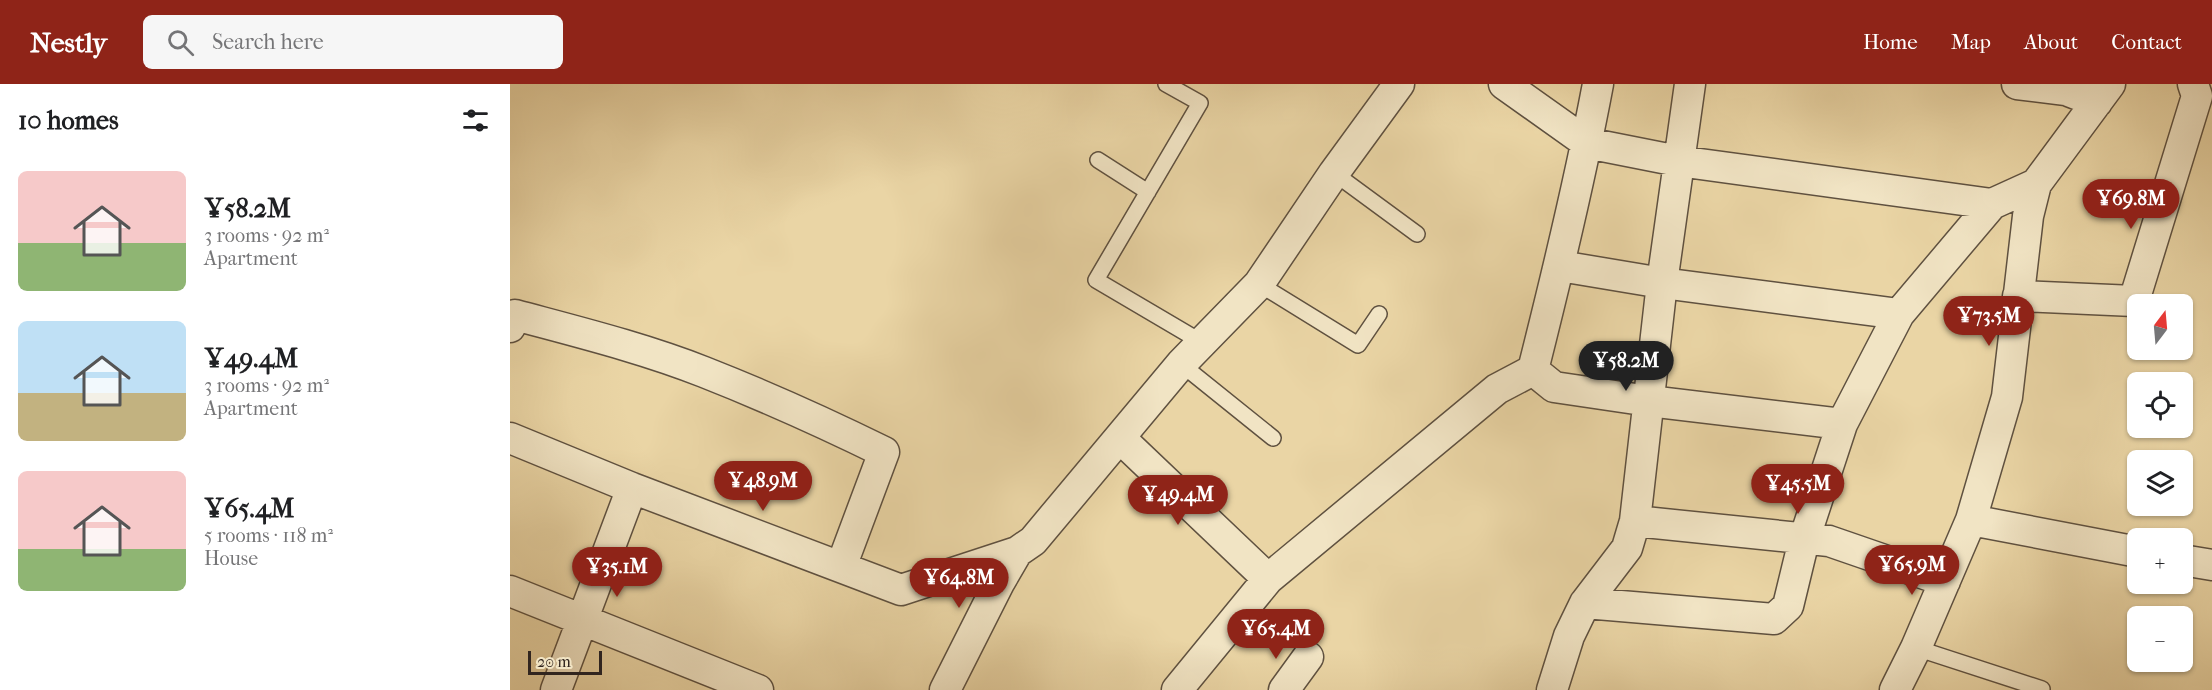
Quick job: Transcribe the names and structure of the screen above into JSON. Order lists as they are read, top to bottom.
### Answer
{
  "scale_bar": "20 m",
  "north": "top",
  "page": {
    "header": "Nestly",
    "search": "Search here",
    "nav": [
      "Home",
      "Map",
      "About",
      "Contact"
    ],
    "heading": "10 homes",
    "list": [
      {
        "name": "¥58.2M",
        "note": "3 rooms · 92 m² · Apartment"
      },
      {
        "name": "¥49.4M",
        "note": "3 rooms · 92 m² · Apartment"
      },
      {
        "name": "¥65.4M",
        "note": "5 rooms · 118 m² · House"
      }
    ],
    "price": [
      "¥69.8M",
      "¥73.5M",
      "¥58.2M",
      "¥48.9M",
      "¥45.5M",
      "¥49.4M",
      "¥65.9M",
      "¥35.1M",
      "¥64.8M",
      "¥65.4M"
    ],
    "map_buttons": ["+", "−"],
    "scale": "20 m"
  }
}
